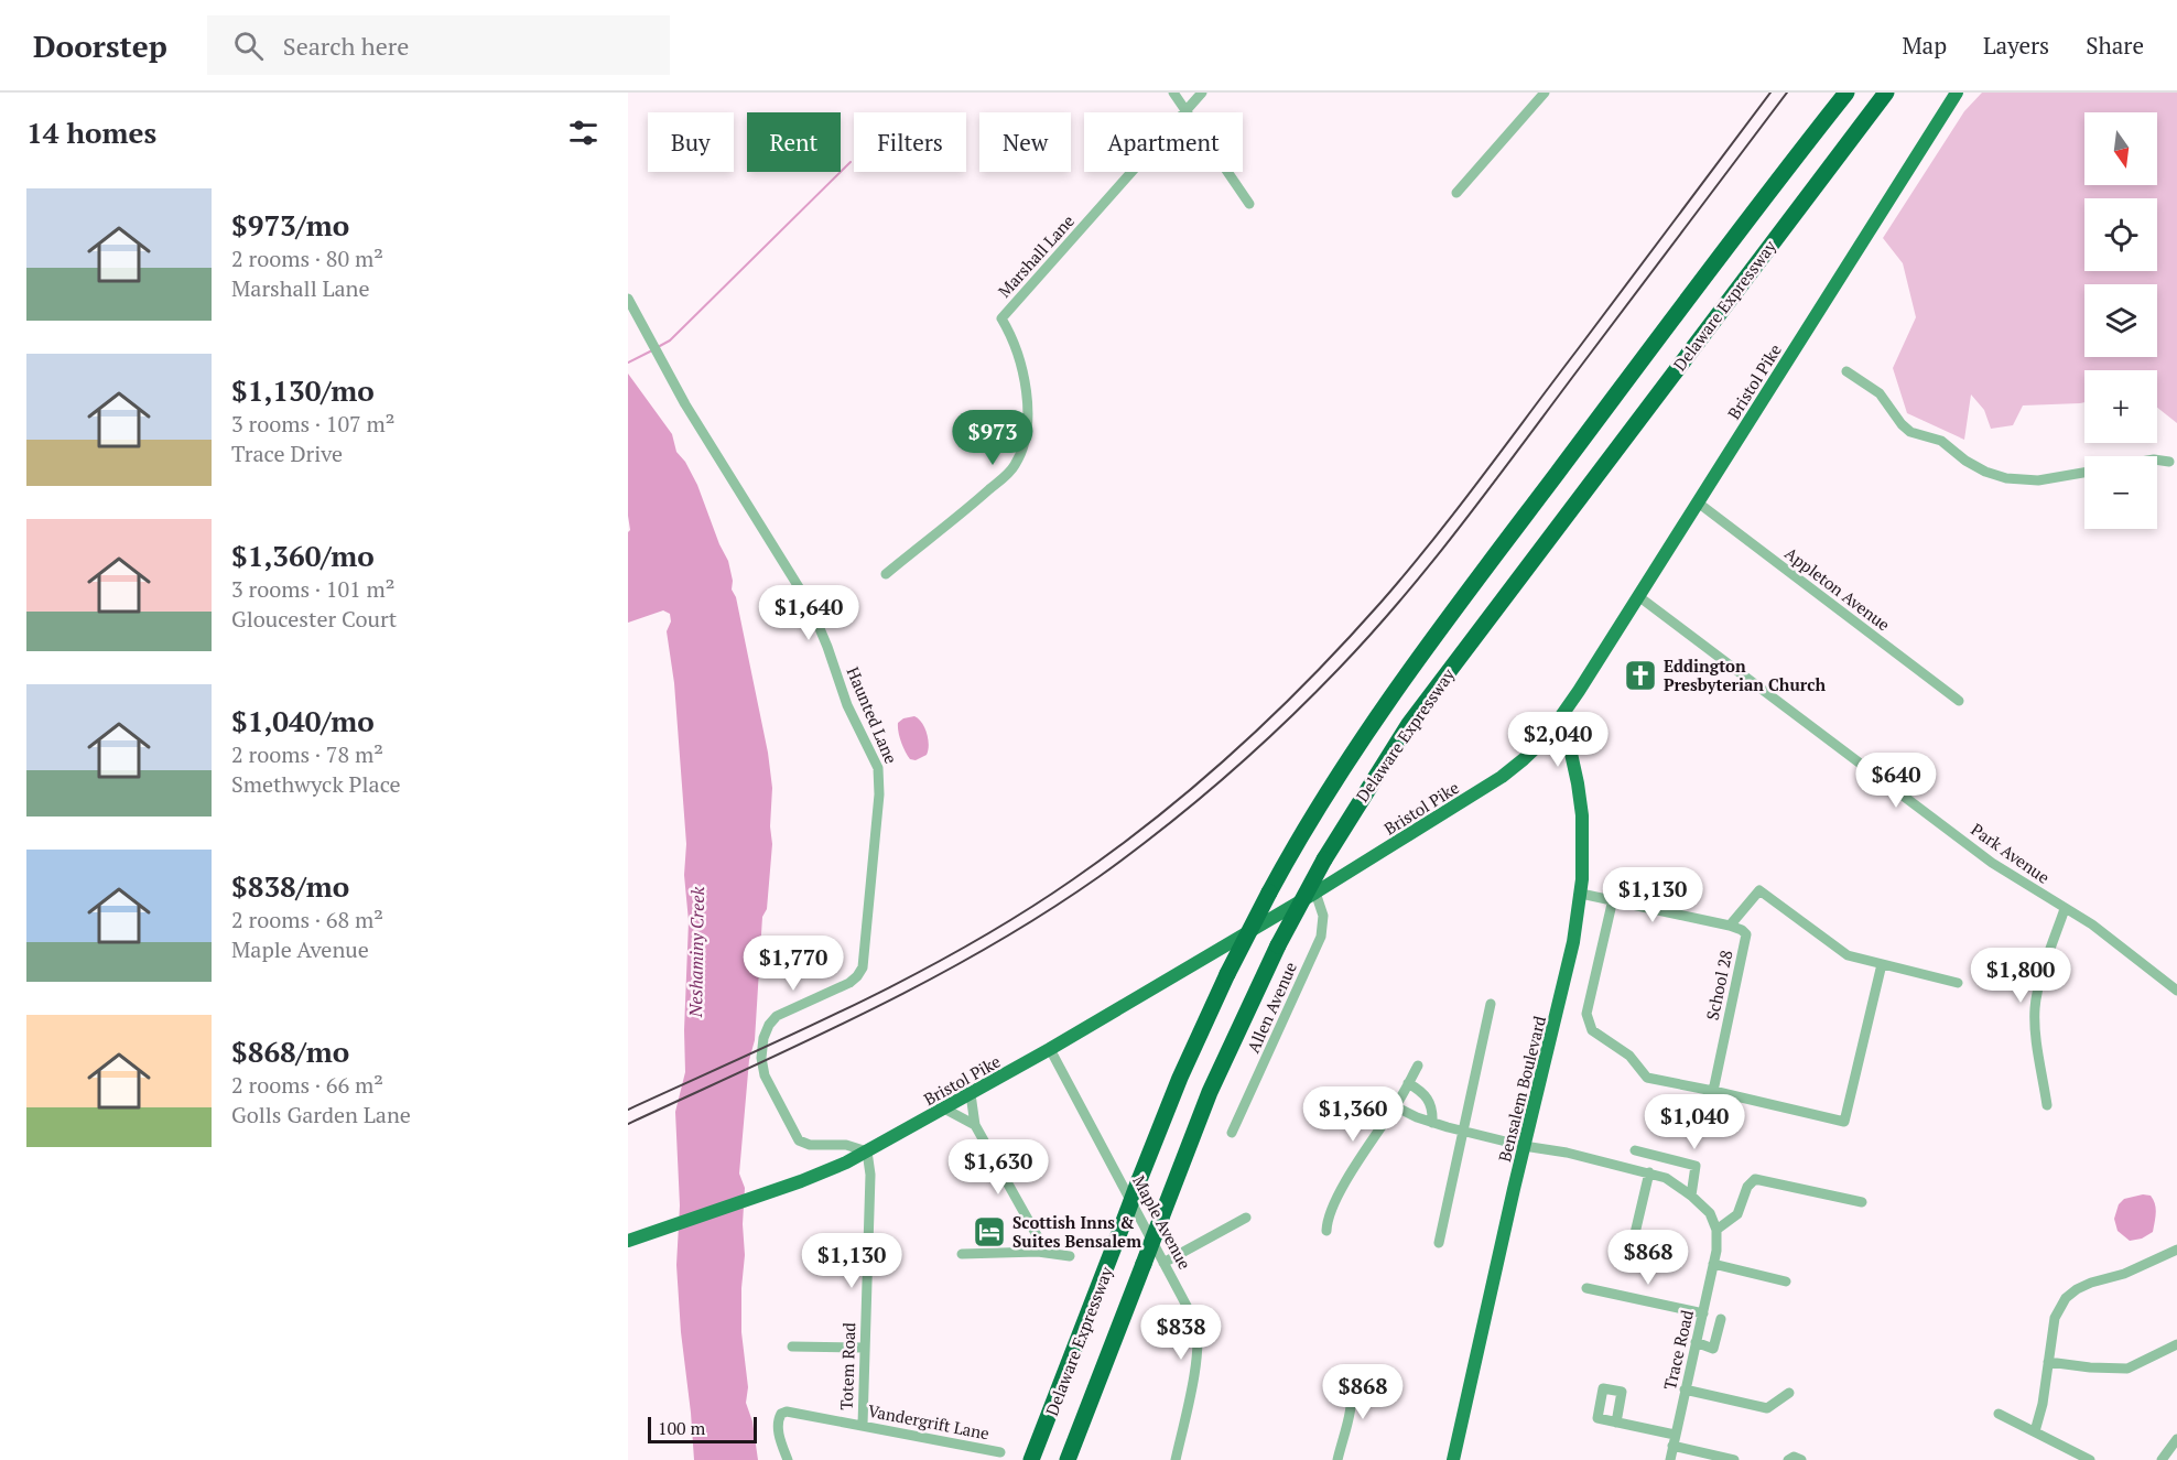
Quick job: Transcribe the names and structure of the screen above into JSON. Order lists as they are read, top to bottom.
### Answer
{
  "streets": {
    "highway": ["Delaware Expressway"],
    "main road": ["Bristol Pike", "Bensalem Boulevard"],
    "street": [
      "Marshall Lane",
      "Appleton Avenue",
      "Haunted Lane",
      "Park Avenue",
      "School 28",
      "Allen Avenue",
      "Maple Avenue",
      "Trace Road",
      "Totem Road",
      "Vandergrift Lane"
    ]
  },
  "crossings": [
    ["Bristol Pike", "Appleton Avenue"],
    ["Bristol Pike", "Haunted Lane"],
    ["Bristol Pike", "Park Avenue"],
    ["Bristol Pike", "Allen Avenue"],
    ["Bristol Pike", "Bensalem Boulevard"],
    ["Bristol Pike", "Maple Avenue"],
    ["Bristol Pike", "Totem Road"],
    ["Haunted Lane", "Totem Road"],
    ["Totem Road", "Vandergrift Lane"]
  ],
  "water": ["Neshaminy Creek"],
  "places": {
    "church": ["Eddington Presbyterian Church"],
    "hotel": ["Scottish Inns & Suites Bensalem"]
  },
  "scale_bar": "100 m",
  "north": "bottom",
  "page": {
    "header": "Doorstep",
    "search": "Search here",
    "nav": ["Map", "Layers", "Share"],
    "heading": "14 homes",
    "map_buttons": ["+", "−"],
    "chip": [
      "Buy",
      "Rent",
      "Filters",
      "New",
      "Apartment"
    ],
    "list": [
      {
        "name": "$973/mo",
        "note": "2 rooms · 80 m² · Marshall Lane"
      },
      {
        "name": "$1,130/mo",
        "note": "3 rooms · 107 m² · Trace Drive"
      },
      {
        "name": "$1,360/mo",
        "note": "3 rooms · 101 m² · Gloucester Court"
      },
      {
        "name": "$1,040/mo",
        "note": "2 rooms · 78 m² · Smethwyck Place"
      },
      {
        "name": "$838/mo",
        "note": "2 rooms · 68 m² · Maple Avenue"
      },
      {
        "name": "$868/mo",
        "note": "2 rooms · 66 m² · Golls Garden Lane"
      }
    ],
    "price": [
      "$973",
      "$1,640",
      "$2,040",
      "$640",
      "$1,130",
      "$1,770",
      "$1,800",
      "$1,360",
      "$1,040",
      "$1,630",
      "$868",
      "$1,130",
      "$838",
      "$868"
    ],
    "scale": "100 m"
  }
}
